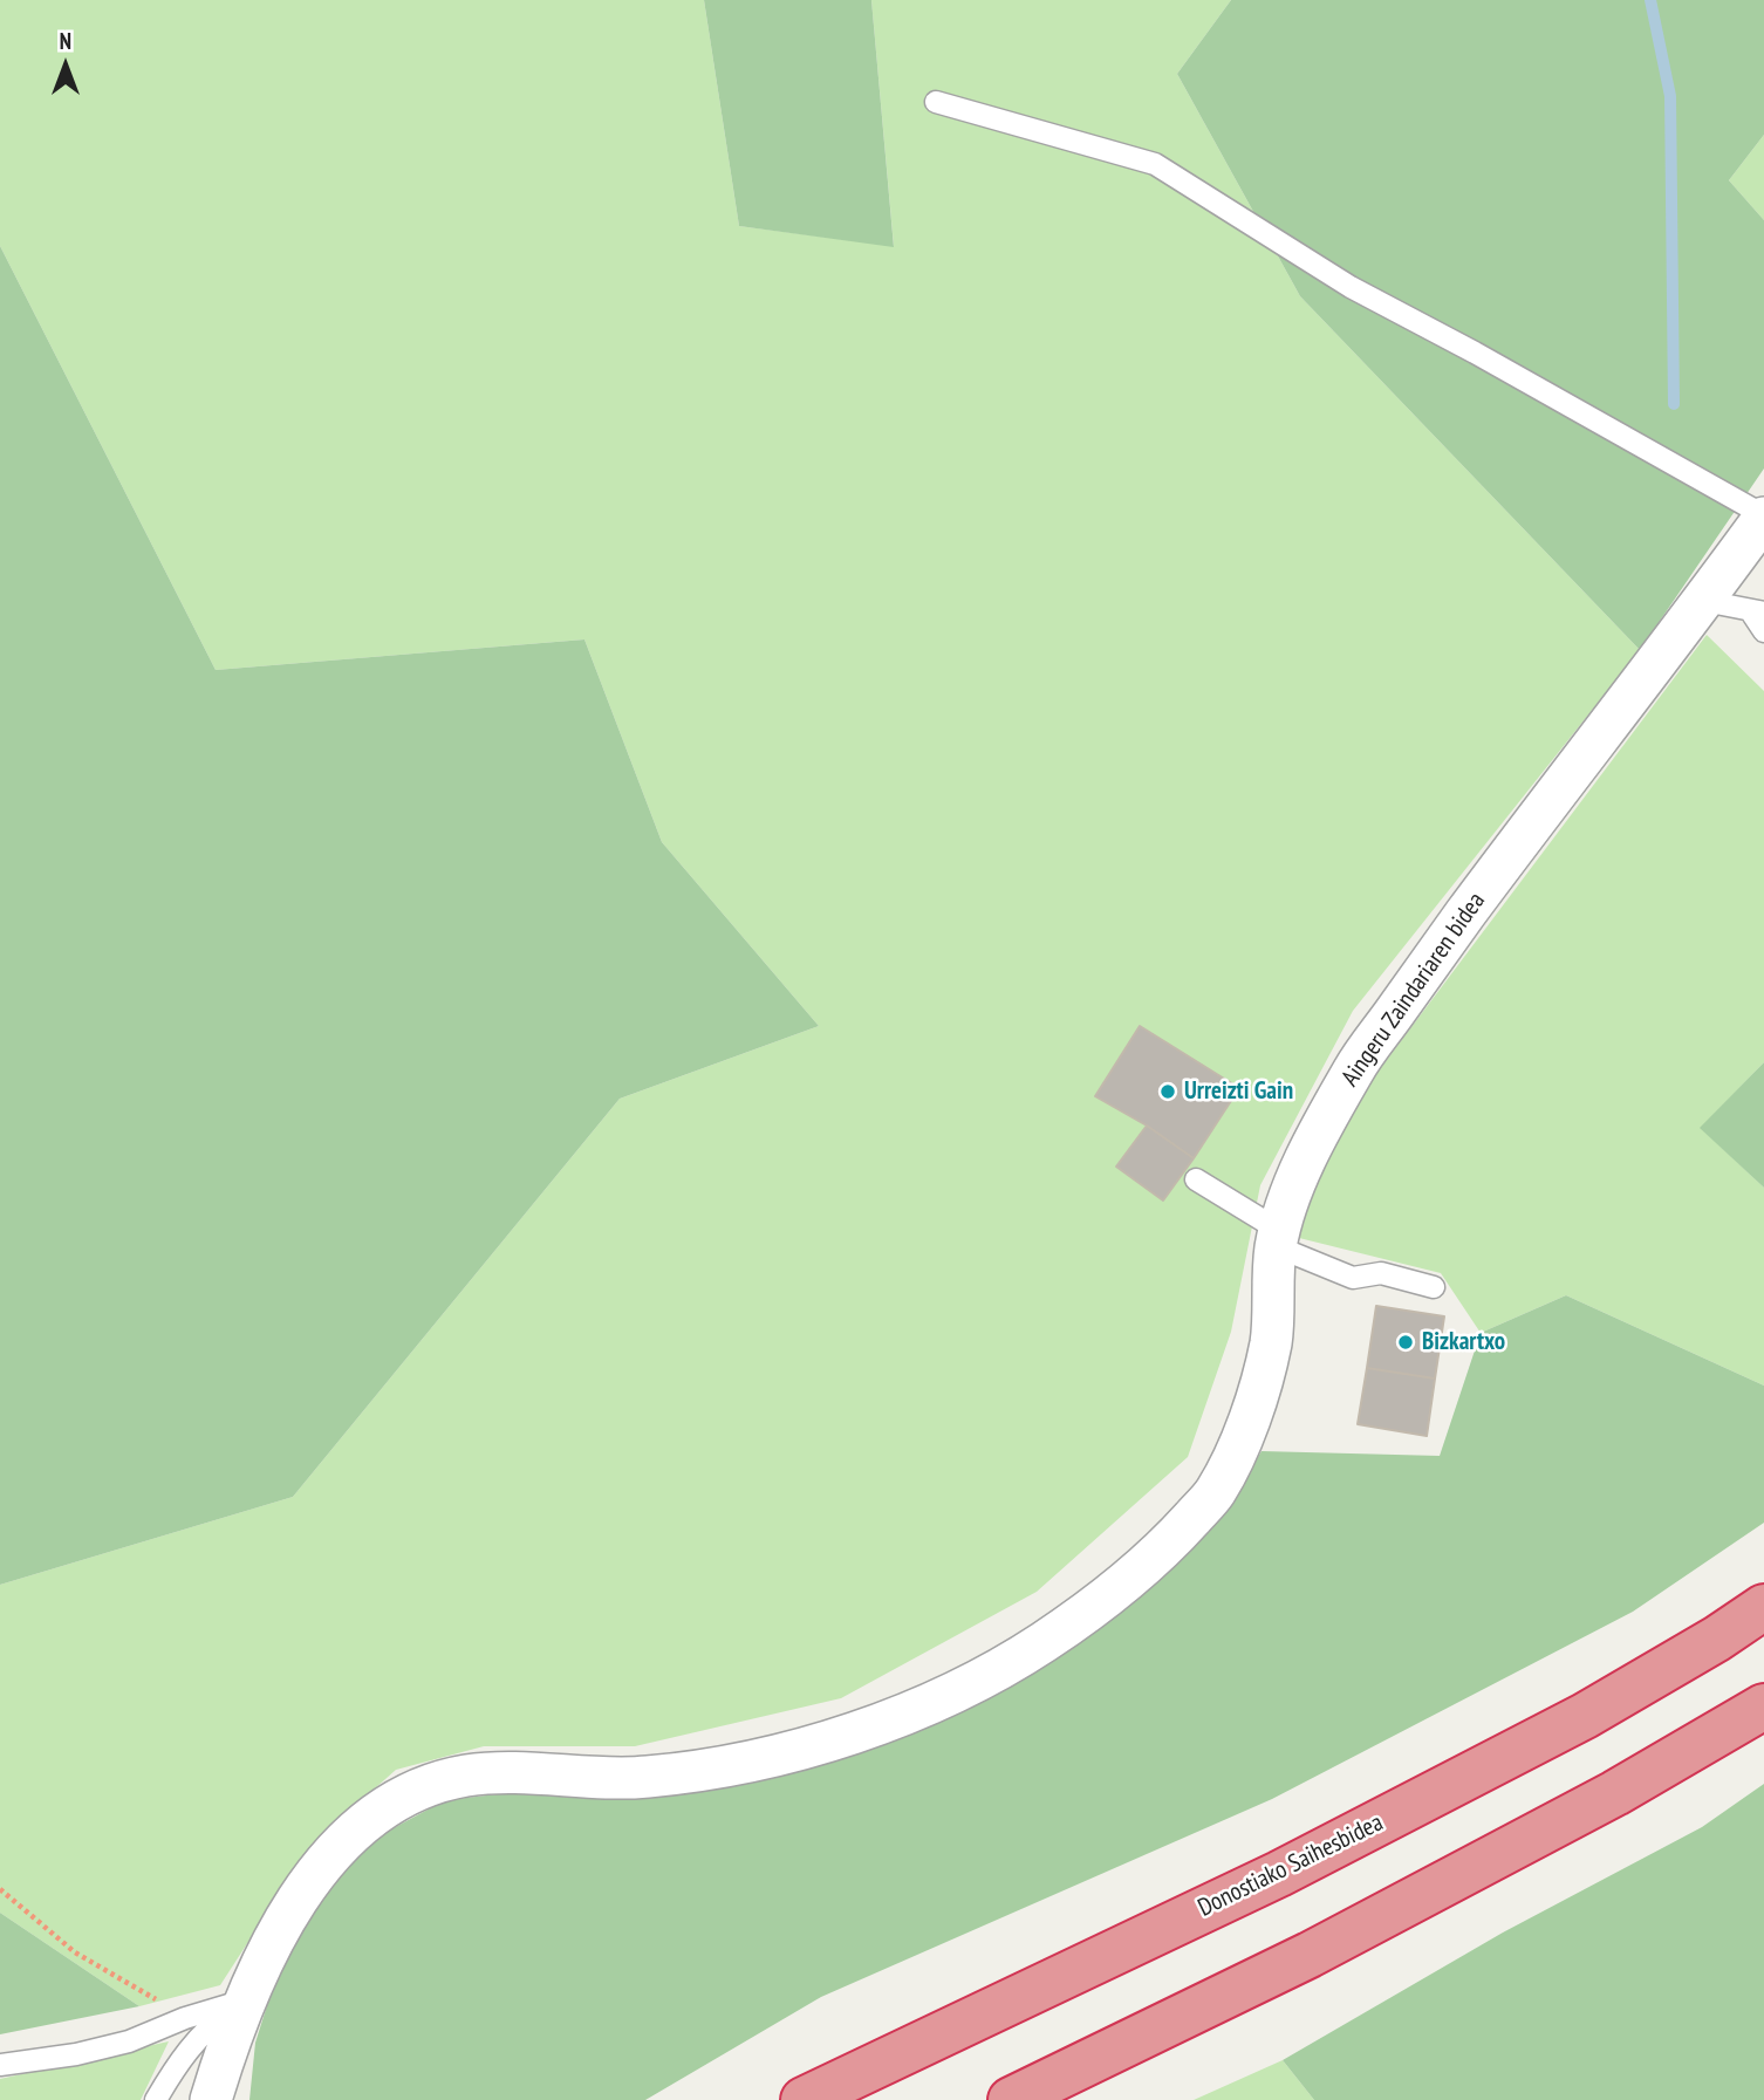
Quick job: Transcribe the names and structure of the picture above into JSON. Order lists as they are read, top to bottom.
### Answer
{
  "streets": {
    "highway": ["Donostiako Saihesbidea"],
    "street": ["Aingeru Zaindariaren bidea"]
  },
  "places": ["Urreizti Gain", "Bizkartxo"],
  "north": "top"
}
